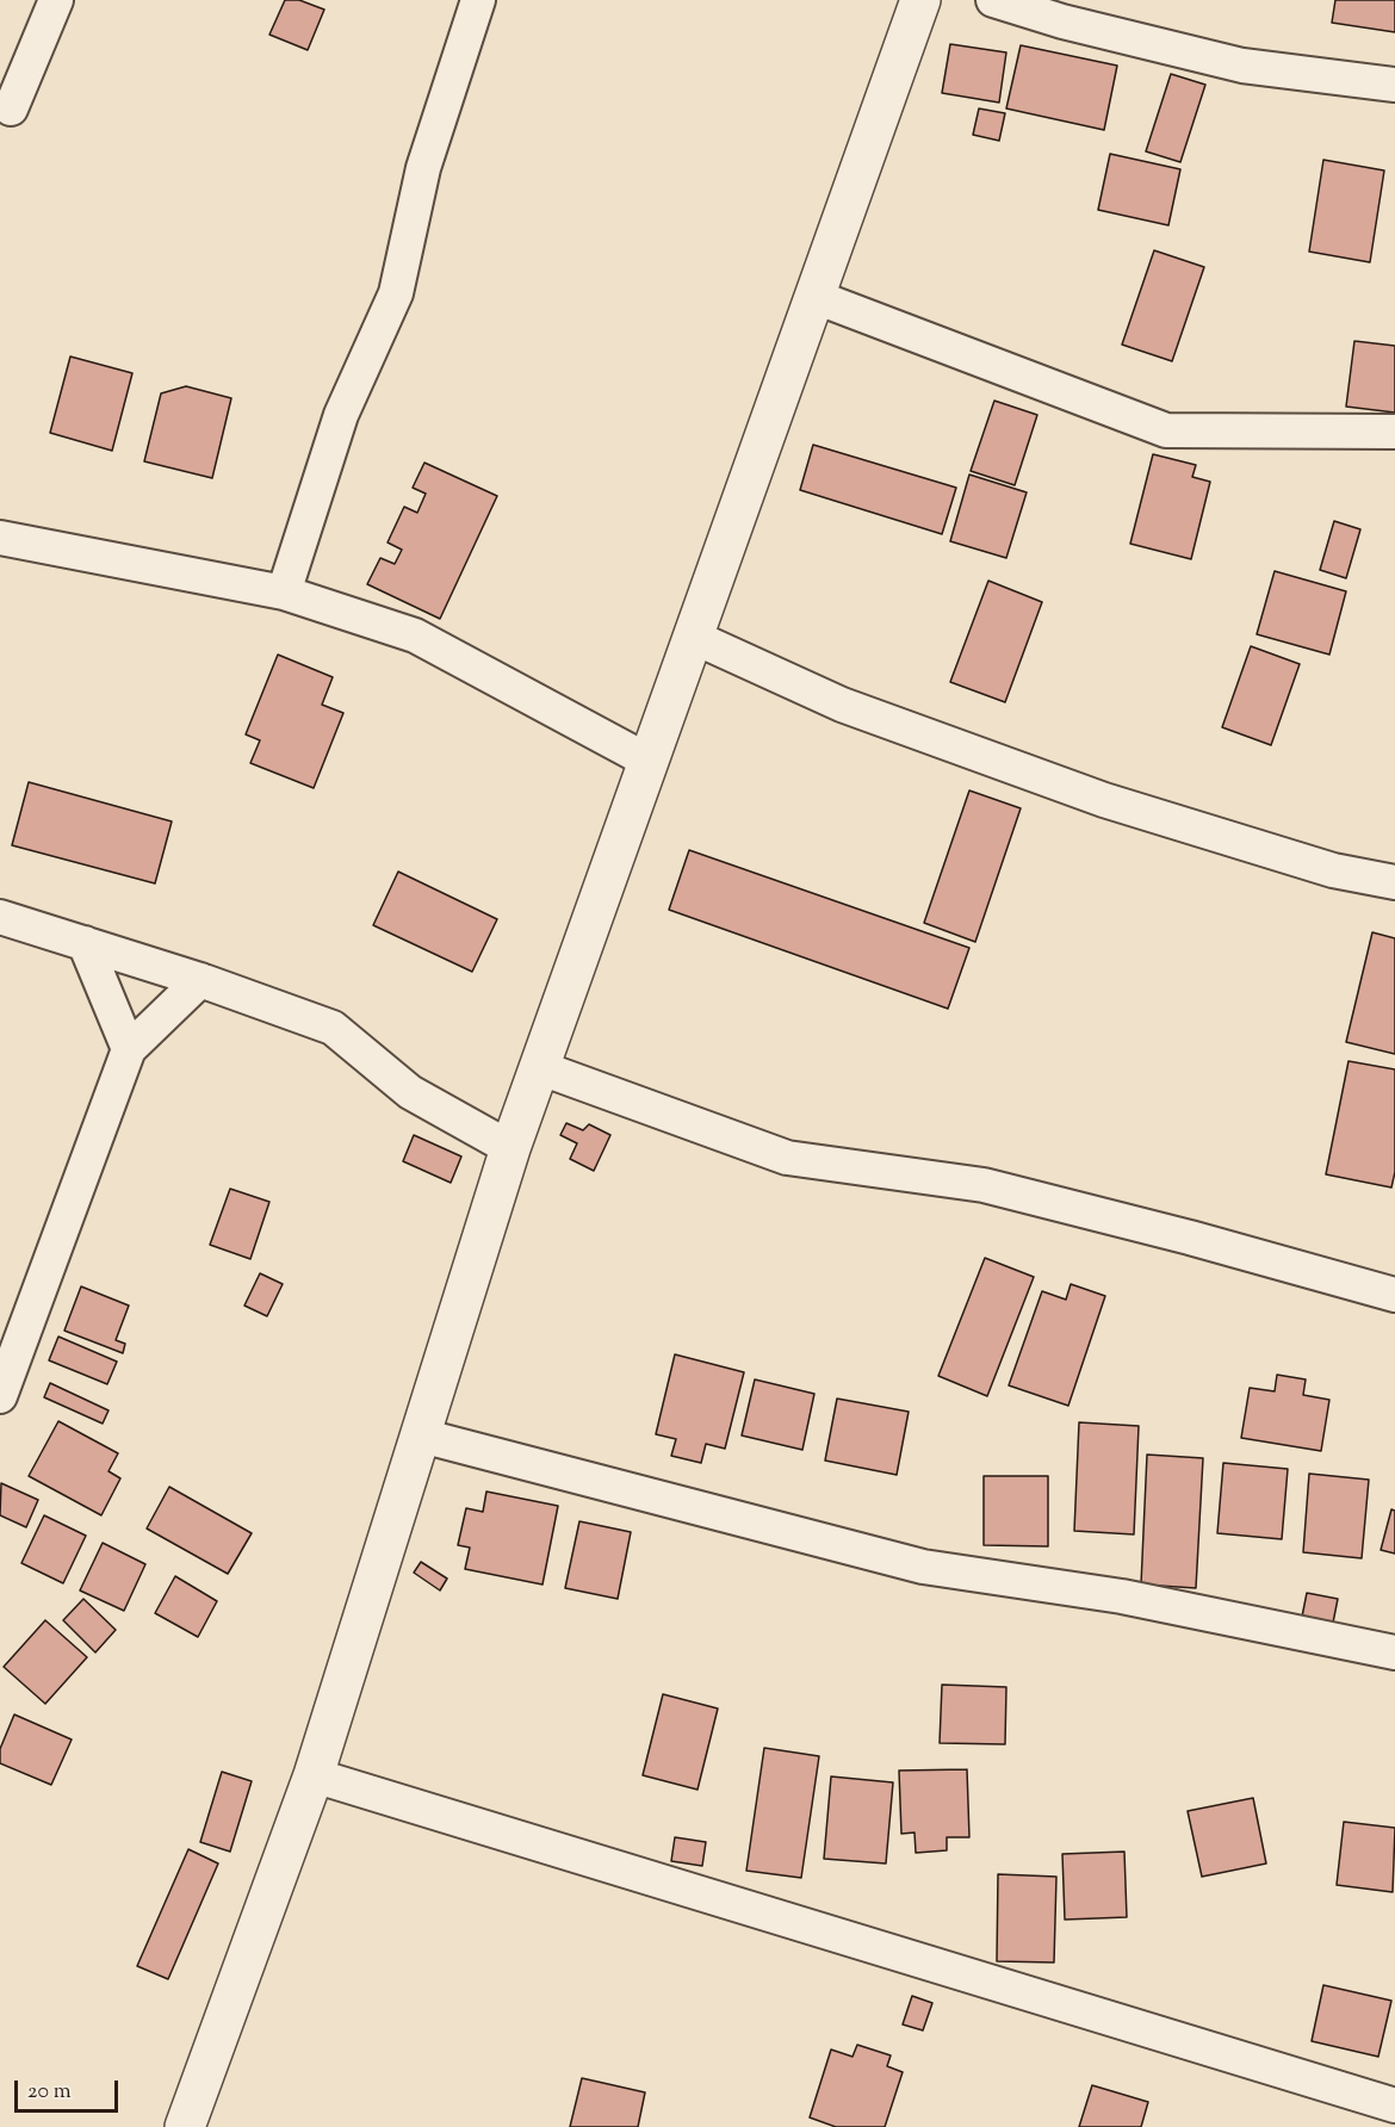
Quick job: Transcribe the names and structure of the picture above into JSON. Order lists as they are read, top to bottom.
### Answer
{
  "scale_bar": "20 m"
}
